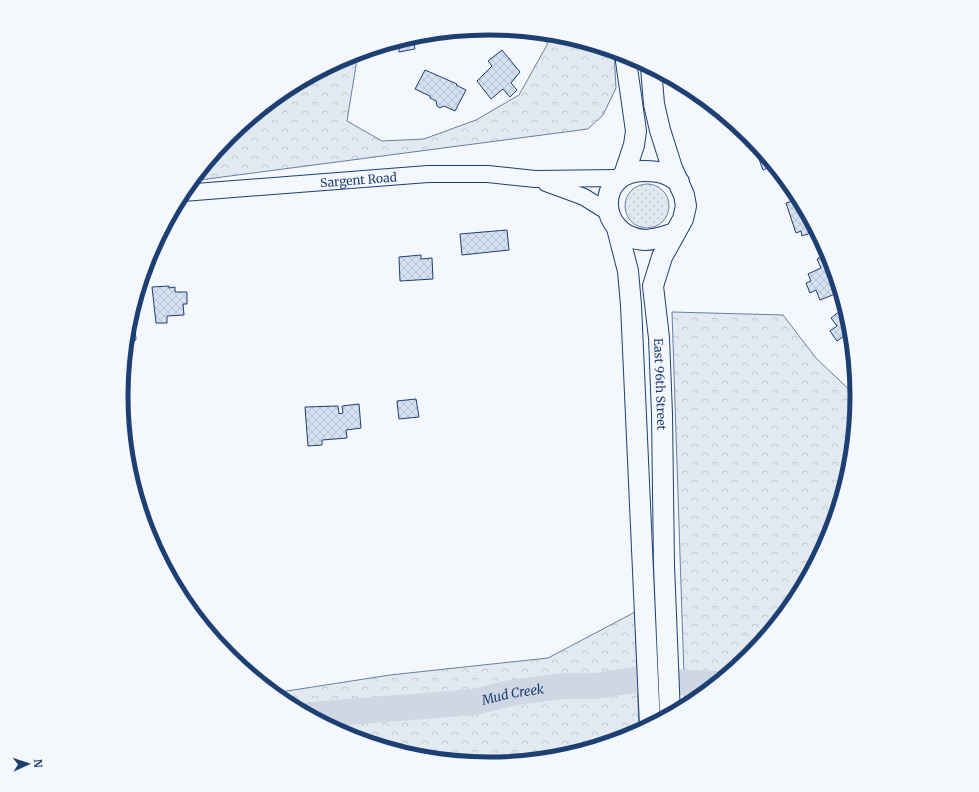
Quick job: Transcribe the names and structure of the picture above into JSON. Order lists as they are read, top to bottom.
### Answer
{
  "streets": {
    "main road": ["East 96th Street"],
    "street": ["Sargent Road"]
  },
  "crossings": [
    ["Sargent Road", "East 96th Street"]
  ],
  "water": ["Mud Creek"],
  "north": "right"
}
